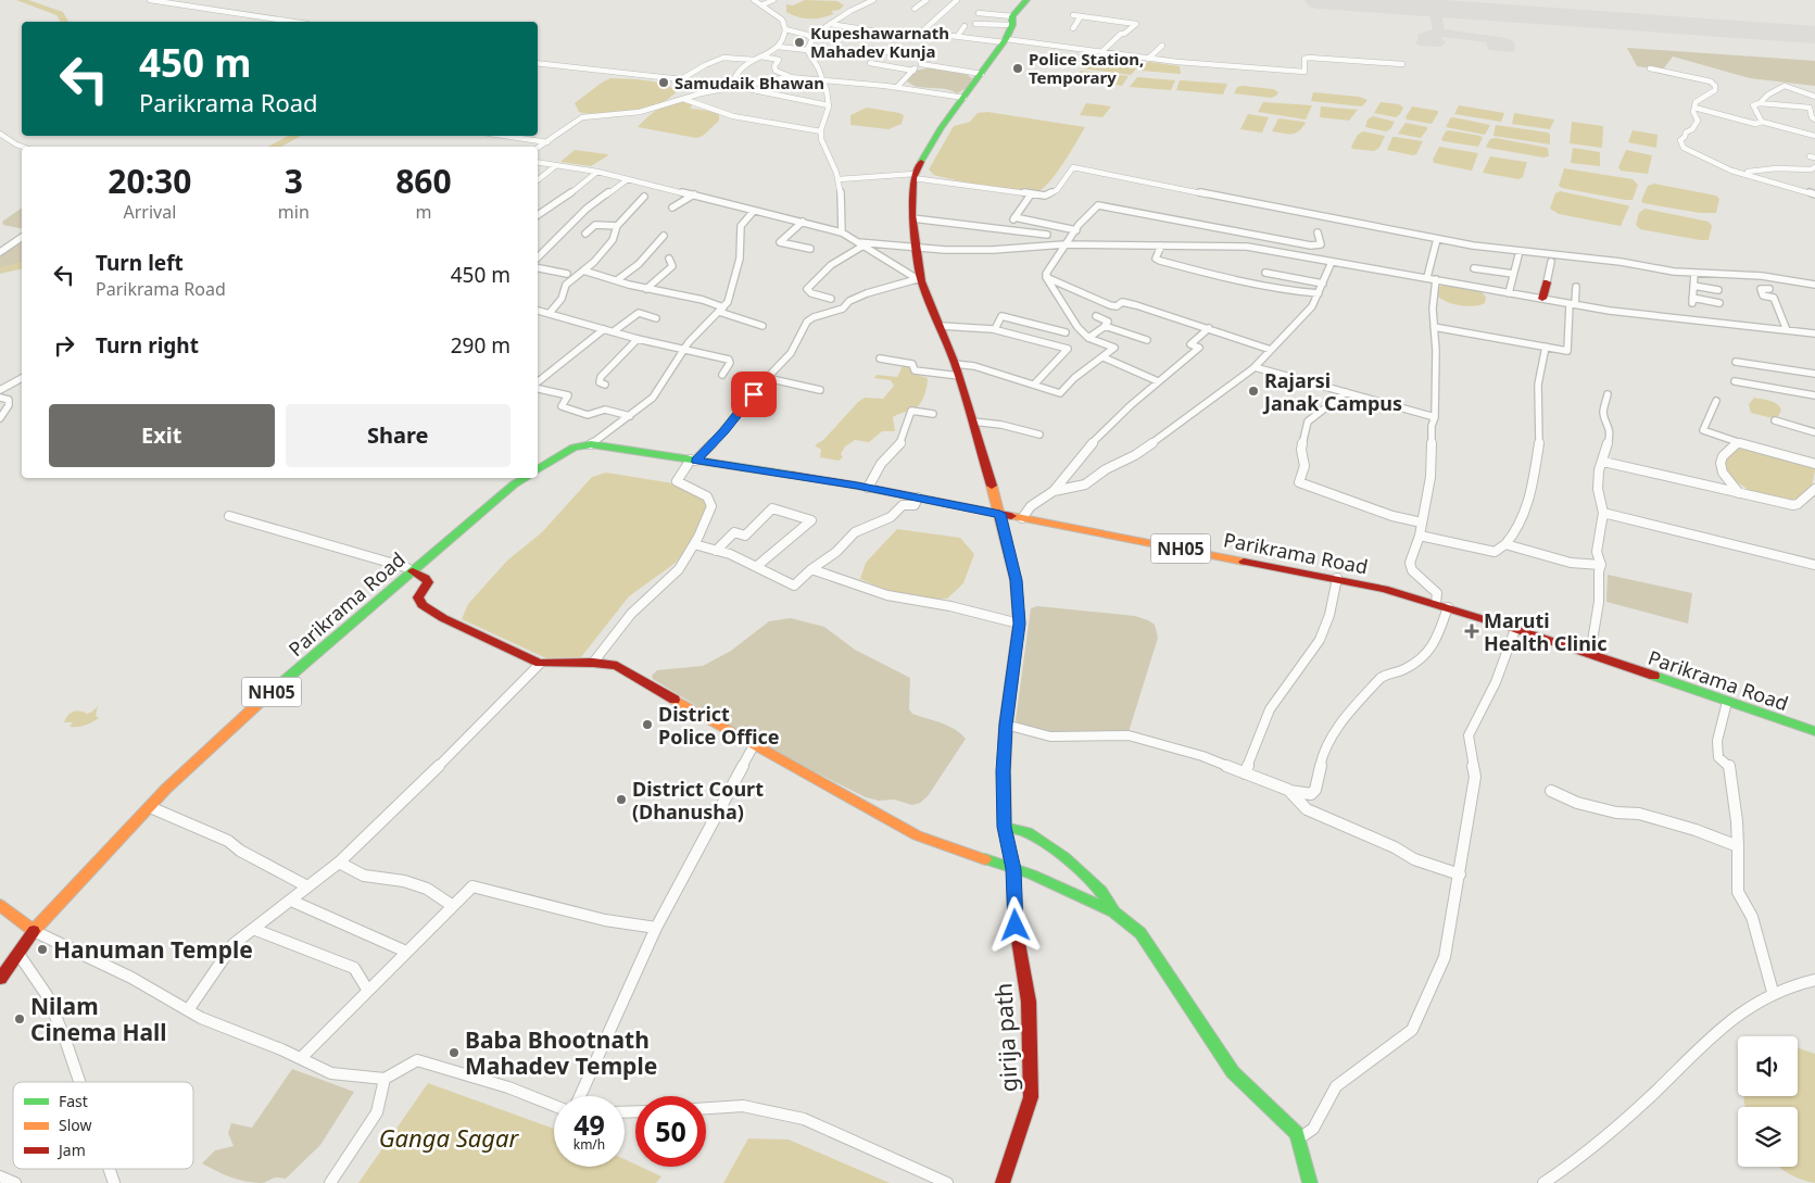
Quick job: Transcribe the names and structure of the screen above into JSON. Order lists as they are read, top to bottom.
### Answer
{
  "streets": {
    "main road": ["NH05", "Parikrama Road", "girija path"]
  },
  "crossings": [
    ["Parikrama Road", "girija path"]
  ],
  "water": ["Ganga Sagar"],
  "places": {
    "other": [
      "Kupeshawarnath Mahadev Kunja",
      "Police Station, Temporary",
      "Samudaik Bhawan",
      "Rajarsi Janak Campus",
      "District Police Office",
      "District Court (Dhanusha)",
      "Hanuman Temple",
      "Nilam Cinema Hall",
      "Baba Bhootnath Mahadev Temple"
    ],
    "health": ["Maruti Health Clinic"]
  },
  "legend": ["Fast", "Slow", "Jam"],
  "page": {
    "turn": ["450 m", "Parikrama Road"],
    "eta": [
      "20:30",
      "Arrival",
      "3",
      "min",
      "860",
      "m"
    ],
    "list": [
      {
        "name": "Turn left",
        "note": "Parikrama Road",
        "value": "450 m"
      },
      {
        "name": "Turn right",
        "value": "290 m"
      }
    ],
    "buttons": ["Exit", "Share"],
    "speed": "49 km/h",
    "limit": "50"
  }
}
